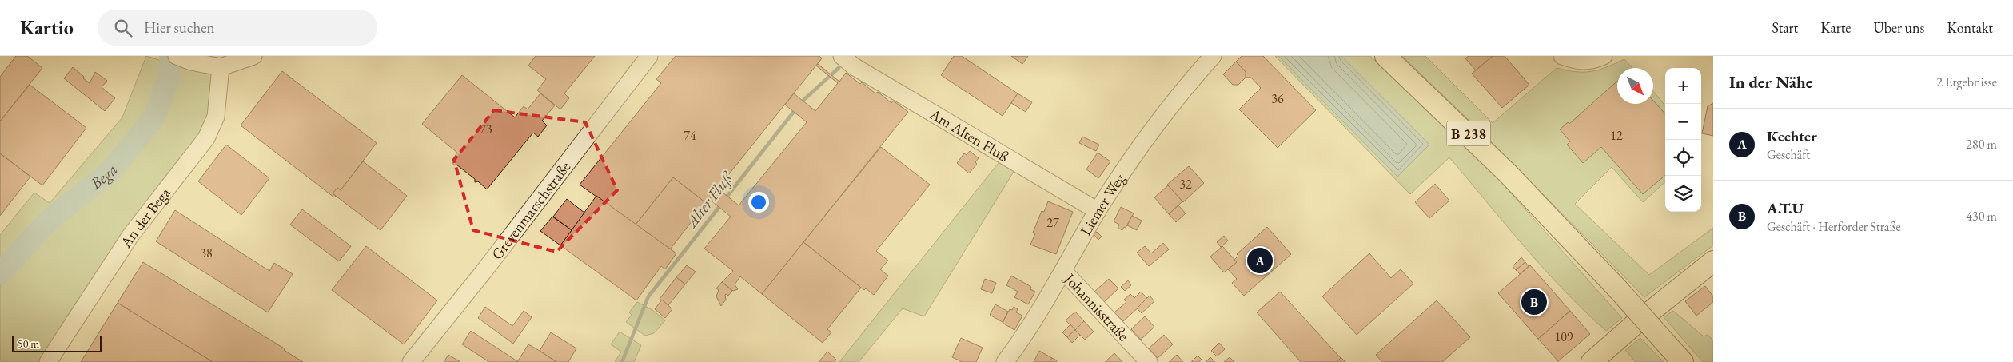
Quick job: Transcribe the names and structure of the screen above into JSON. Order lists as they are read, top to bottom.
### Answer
{
  "streets": {
    "main road": ["B 238"],
    "street": [
      "Am Alten Fluß",
      "Liemer Weg",
      "Grevenmarschstraße",
      "An der Bega",
      "Johannisstraße"
    ]
  },
  "crossings": [
    ["Am Alten Fluß", "Liemer Weg"],
    ["Liemer Weg", "Johannisstraße"]
  ],
  "water": ["Bega", "Alter Fluß"],
  "house_numbers": [
    "36",
    "73",
    "74",
    "12",
    "32",
    "27",
    "38",
    "109"
  ],
  "scale_bar": "50 m",
  "north": "bottom right",
  "page": {
    "header": "Kartio",
    "search": "Hier suchen",
    "nav": [
      "Start",
      "Karte",
      "Über uns",
      "Kontakt"
    ],
    "heading": ["In der Nähe", "2 Ergebnisse"],
    "map_buttons": ["+", "−"],
    "list": [
      {
        "mark": "A",
        "name": "Kechter",
        "note": "Geschäft",
        "value": "280 m"
      },
      {
        "mark": "B",
        "name": "A.T.U",
        "note": "Geschäft · Herforder Straße",
        "value": "430 m"
      }
    ],
    "pins": ["A", "B"],
    "scale": "50 m"
  }
}
